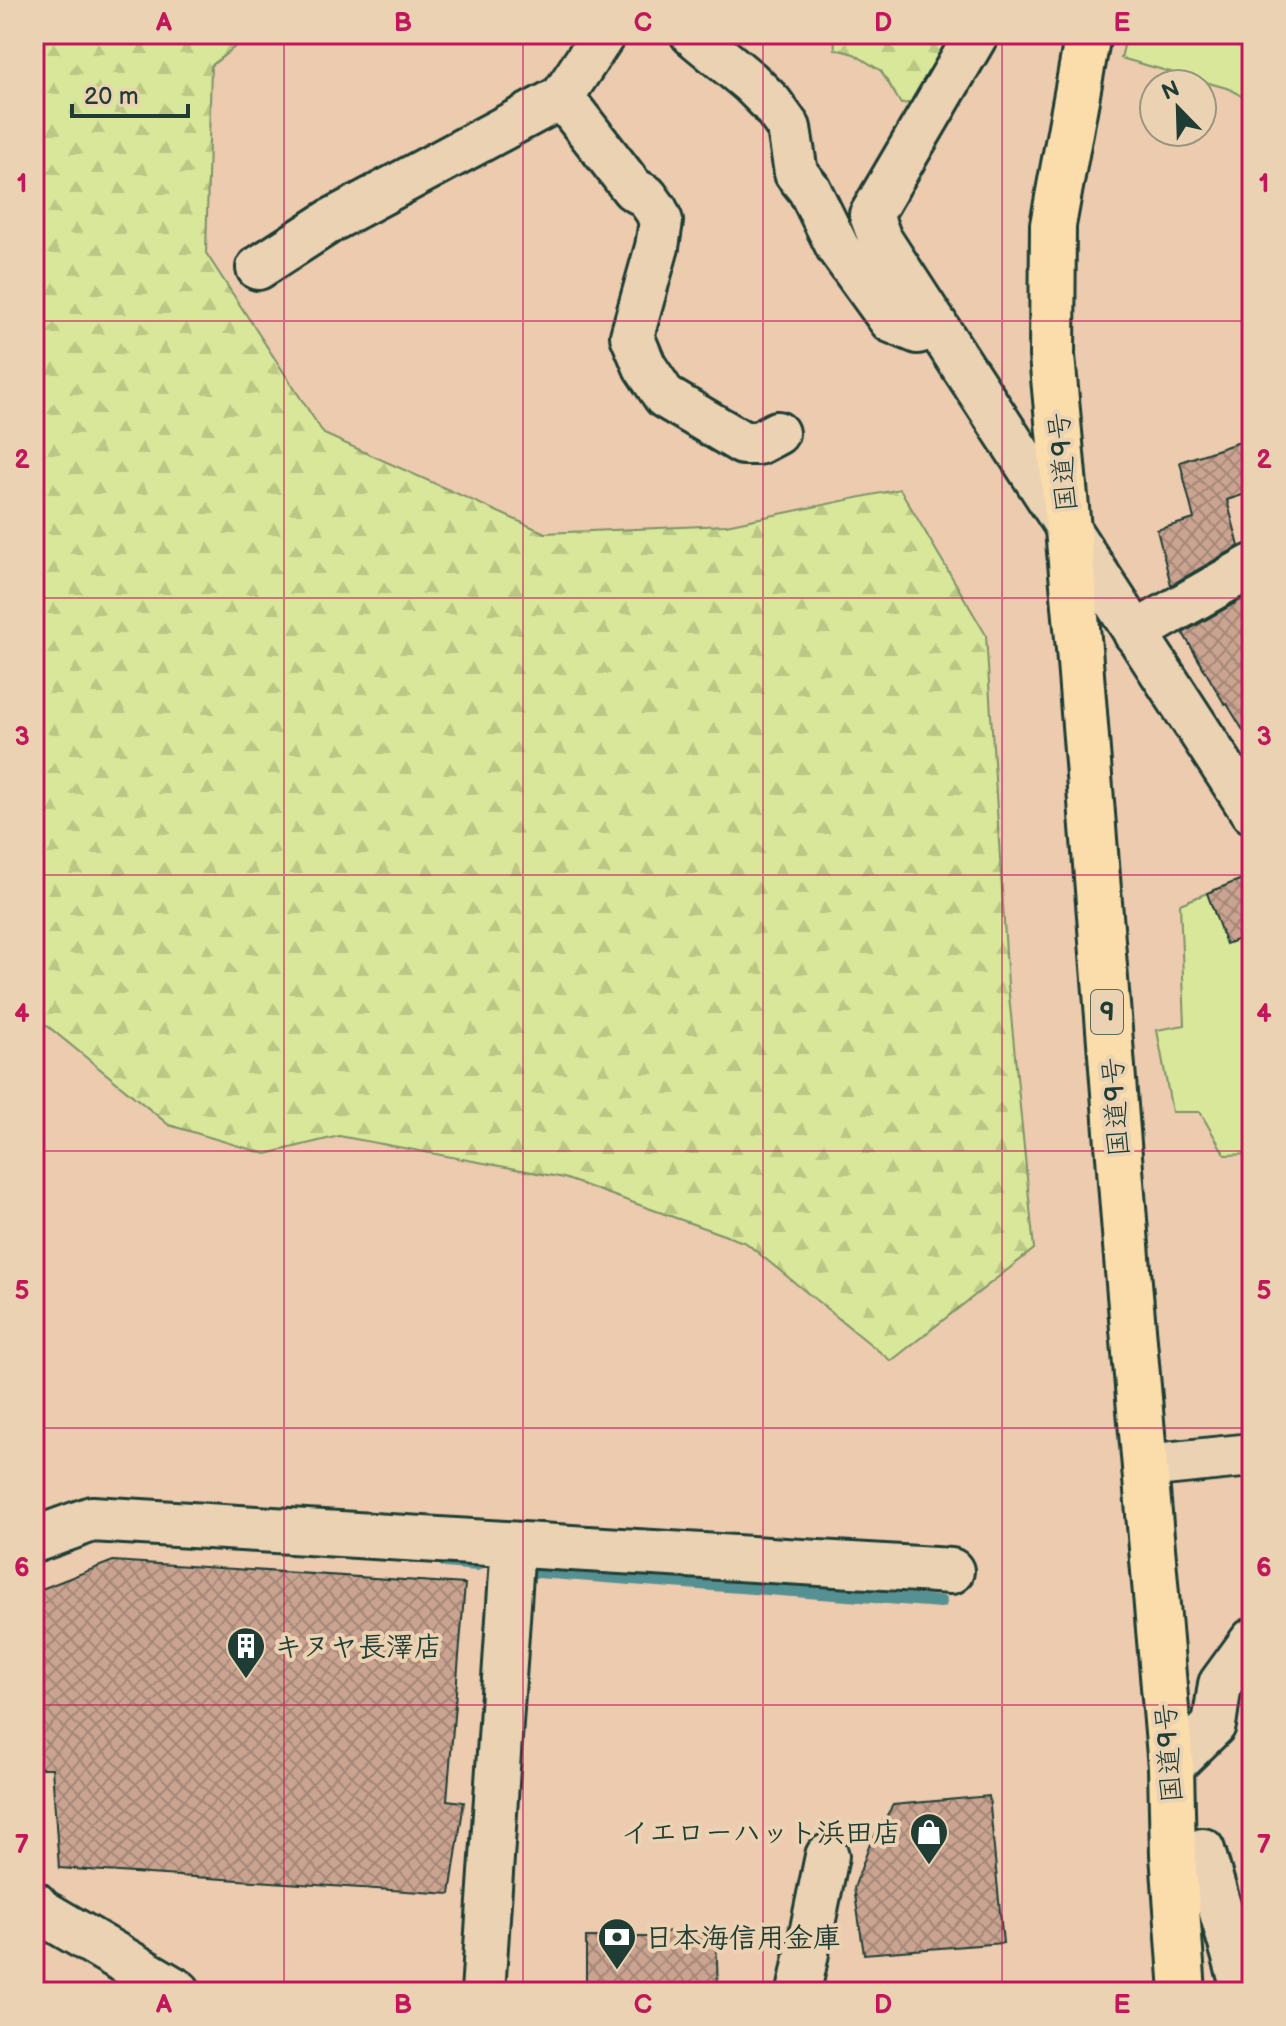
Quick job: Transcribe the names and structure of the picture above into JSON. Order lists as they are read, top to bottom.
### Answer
{
  "streets": {
    "highway": ["国道9号", "9"]
  },
  "places": {
    "building": ["キヌヤ長澤店"],
    "shop": ["イエローハット浜田店"],
    "bank": ["日本海信用金庫"]
  },
  "scale_bar": "20 m",
  "north": "top left",
  "grid": {
    "columns": [
      "A",
      "B",
      "C",
      "D",
      "E"
    ],
    "rows": [
      "1",
      "2",
      "3",
      "4",
      "5",
      "6",
      "7"
    ]
  }
}
